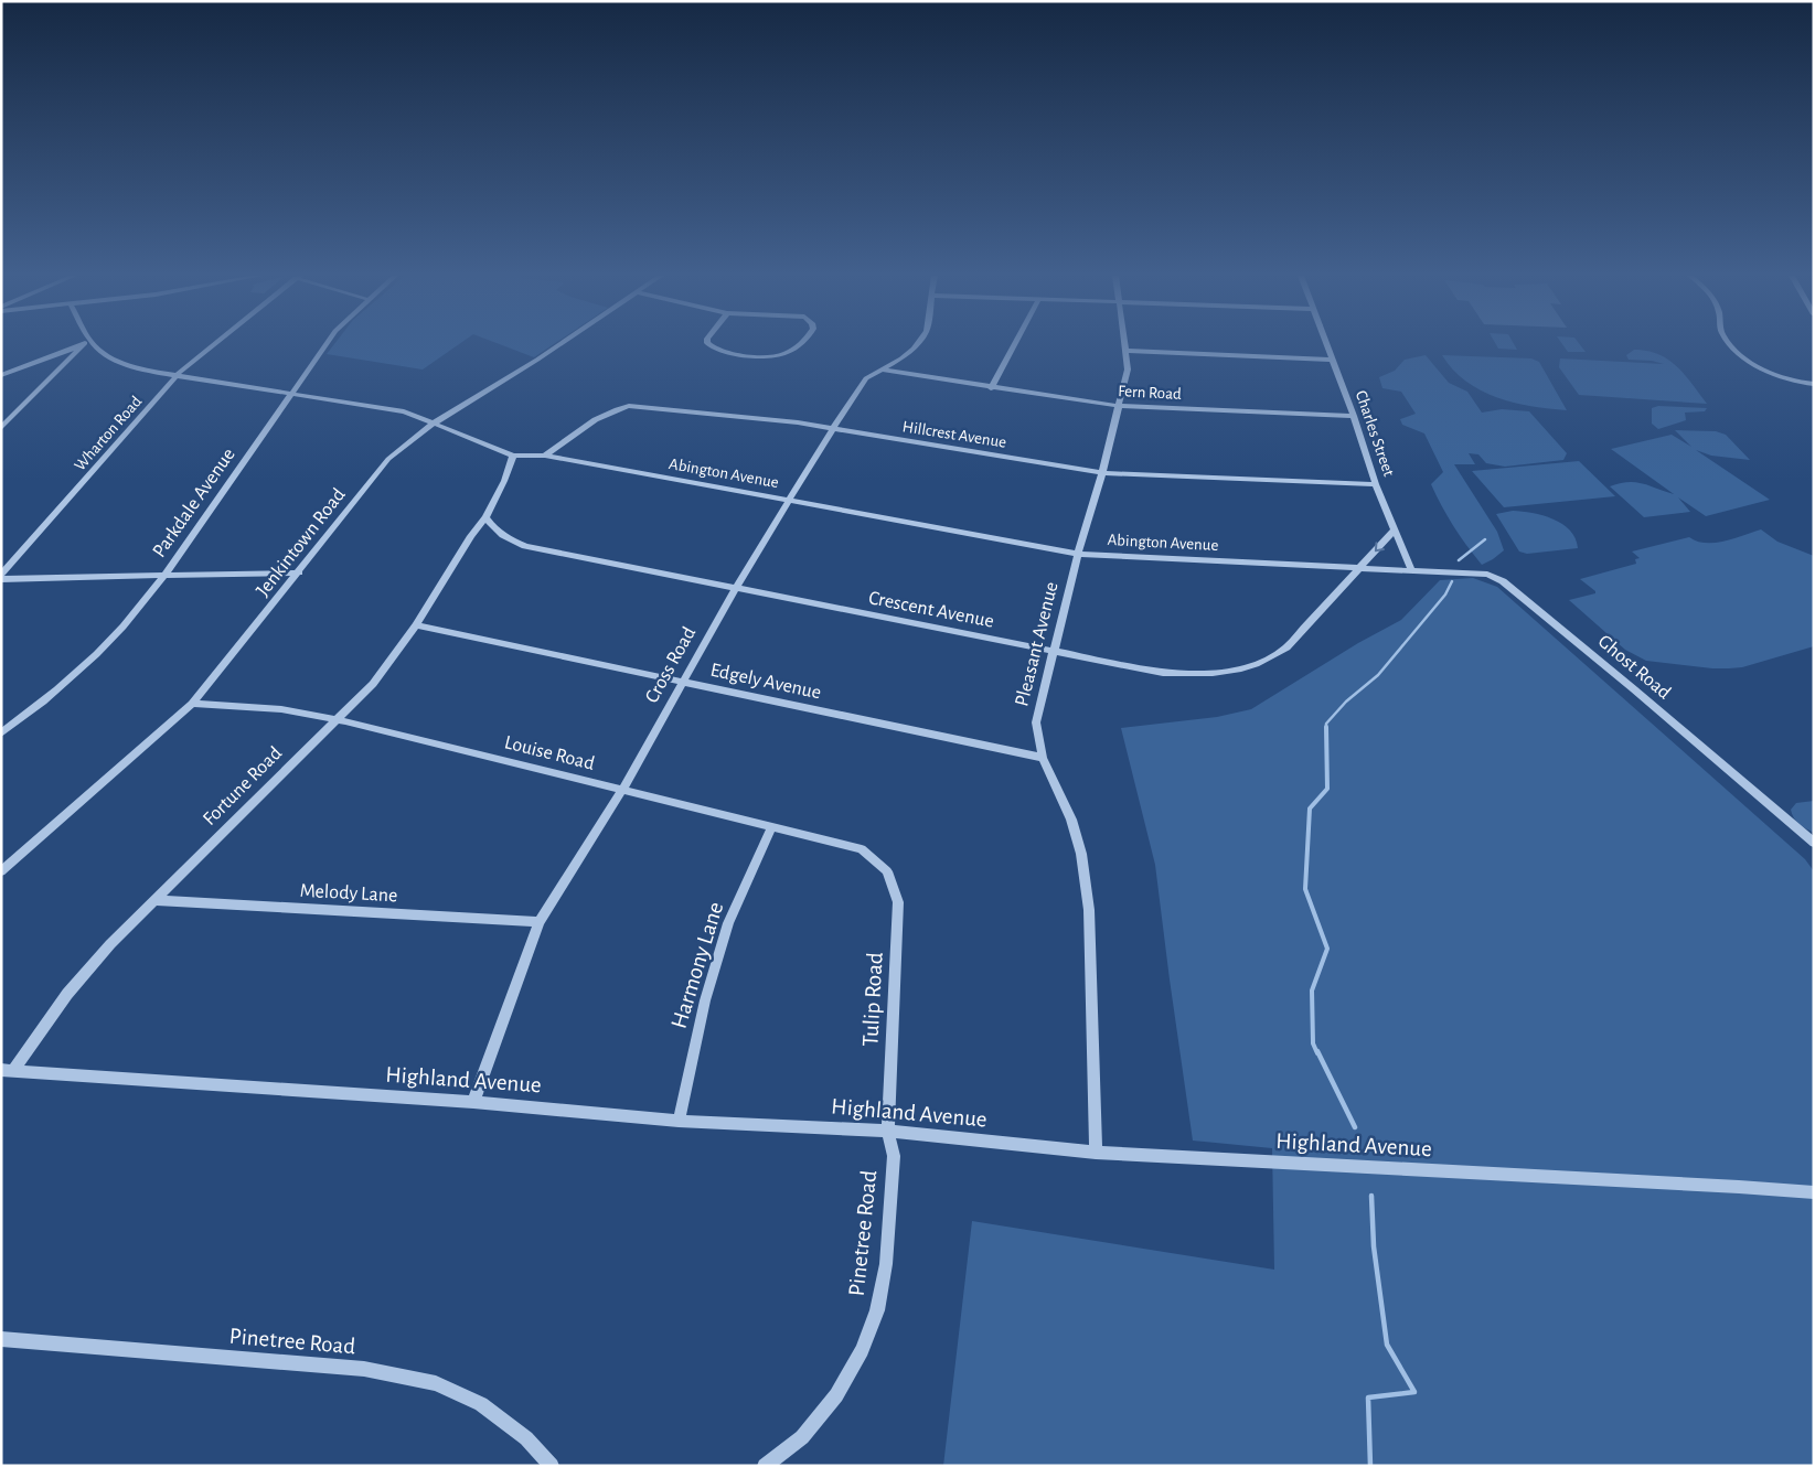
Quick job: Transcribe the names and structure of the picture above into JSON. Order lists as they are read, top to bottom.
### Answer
{
  "streets": {
    "street": [
      "Fern Road",
      "Wharton Road",
      "Charles Street",
      "Hillcrest Avenue",
      "Abington Avenue",
      "Parkdale Avenue",
      "Jenkintown Road",
      "Crescent Avenue",
      "Pleasant Avenue",
      "Cross Road",
      "Ghost Road",
      "Edgely Avenue",
      "Louise Road",
      "Fortune Road",
      "Melody Lane",
      "Harmony Lane",
      "Tulip Road",
      "Highland Avenue",
      "Pinetree Road"
    ]
  },
  "crossings": [
    ["Fern Road", "Charles Street"],
    ["Fern Road", "Pleasant Avenue"],
    ["Fern Road", "Cross Road"],
    ["Wharton Road", "Abington Avenue"],
    ["Charles Street", "Hillcrest Avenue"],
    ["Charles Street", "Abington Avenue"],
    ["Charles Street", "Crescent Avenue"],
    ["Charles Street", "Ghost Road"],
    ["Hillcrest Avenue", "Abington Avenue"],
    ["Hillcrest Avenue", "Pleasant Avenue"],
    ["Hillcrest Avenue", "Cross Road"],
    ["Abington Avenue", "Parkdale Avenue"],
    ["Abington Avenue", "Jenkintown Road"],
    ["Abington Avenue", "Crescent Avenue"],
    ["Abington Avenue", "Pleasant Avenue"],
    ["Abington Avenue", "Cross Road"],
    ["Abington Avenue", "Ghost Road"],
    ["Jenkintown Road", "Louise Road"],
    ["Crescent Avenue", "Pleasant Avenue"],
    ["Crescent Avenue", "Cross Road"],
    ["Crescent Avenue", "Fortune Road"],
    ["Pleasant Avenue", "Edgely Avenue"],
    ["Pleasant Avenue", "Highland Avenue"],
    ["Cross Road", "Edgely Avenue"],
    ["Cross Road", "Louise Road"],
    ["Cross Road", "Melody Lane"],
    ["Cross Road", "Highland Avenue"],
    ["Edgely Avenue", "Fortune Road"],
    ["Louise Road", "Fortune Road"],
    ["Louise Road", "Harmony Lane"],
    ["Louise Road", "Tulip Road"],
    ["Fortune Road", "Melody Lane"],
    ["Fortune Road", "Highland Avenue"],
    ["Harmony Lane", "Highland Avenue"],
    ["Tulip Road", "Highland Avenue"],
    ["Tulip Road", "Pinetree Road"],
    ["Highland Avenue", "Pinetree Road"]
  ]
}
